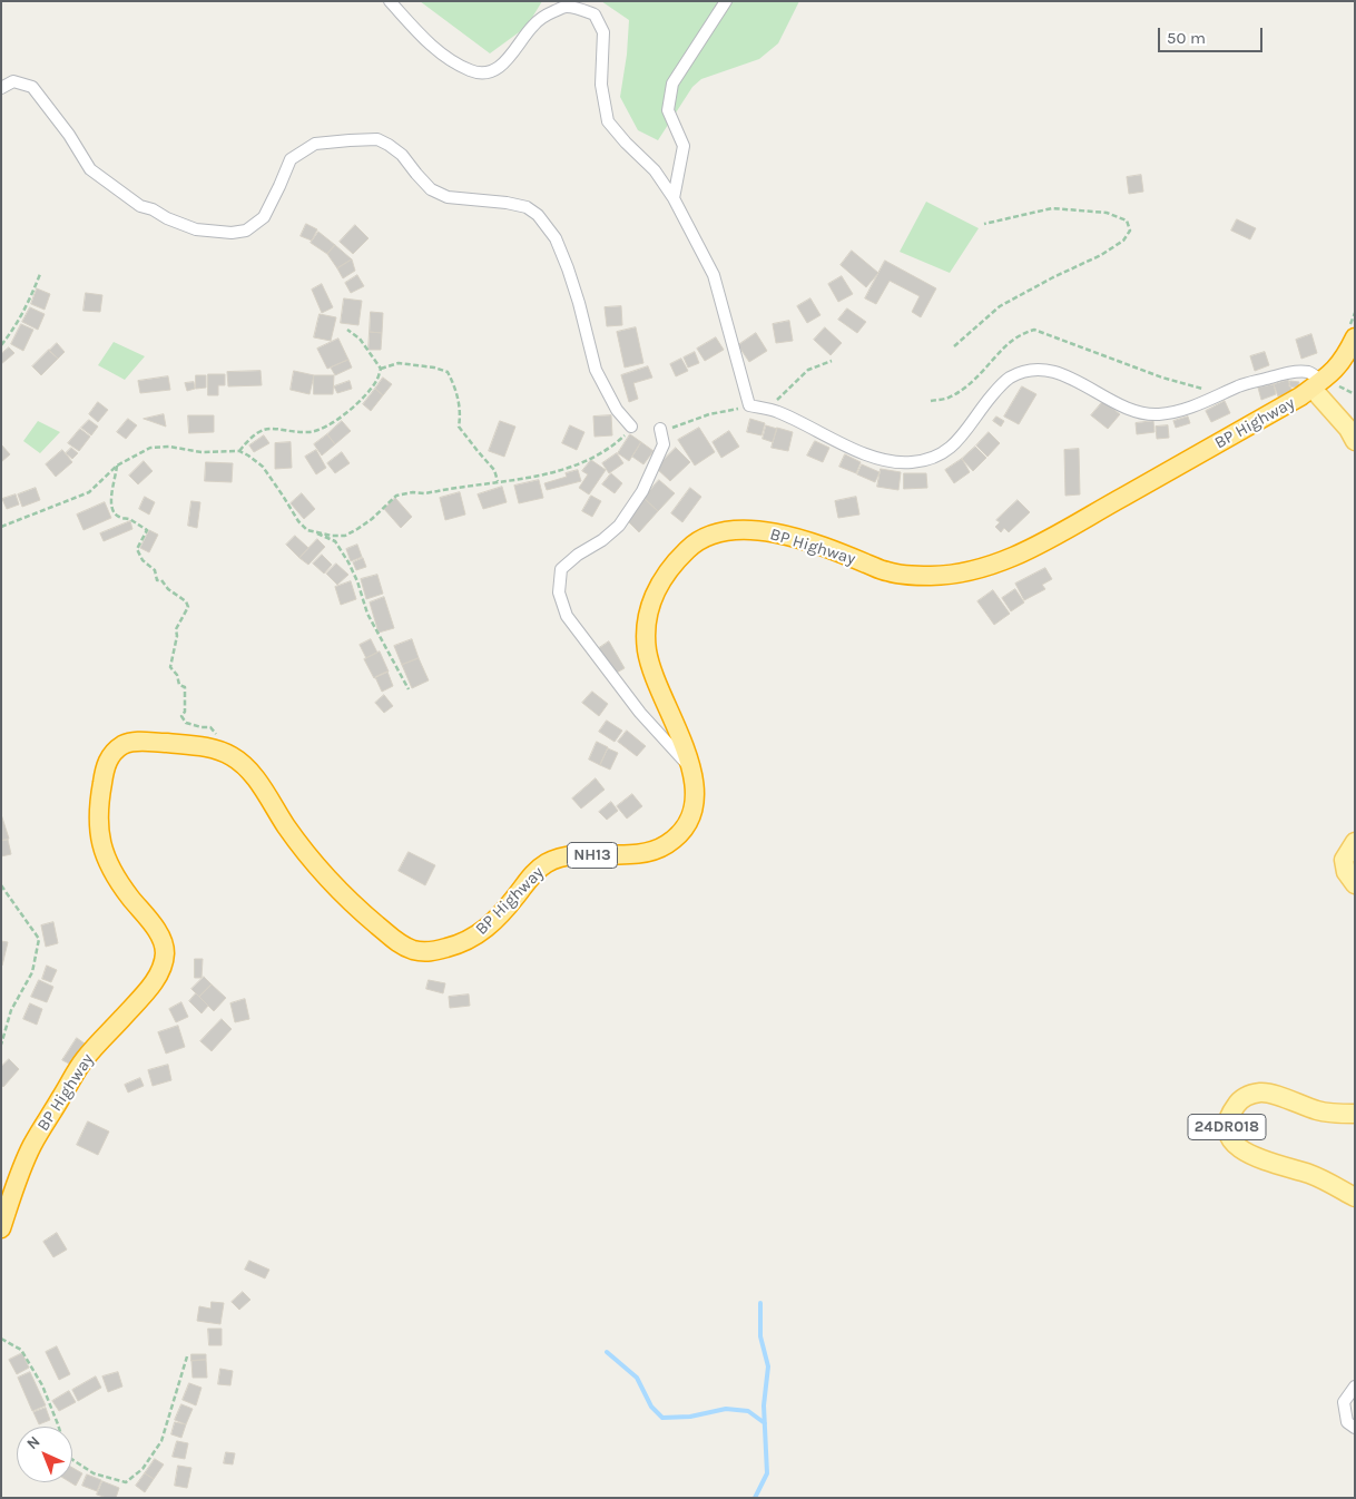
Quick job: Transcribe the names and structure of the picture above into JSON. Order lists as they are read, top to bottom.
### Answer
{
  "streets": {
    "highway": ["BP Highway", "NH13"],
    "main road": ["24DR018"]
  },
  "scale_bar": "50 m",
  "north": "top left"
}
